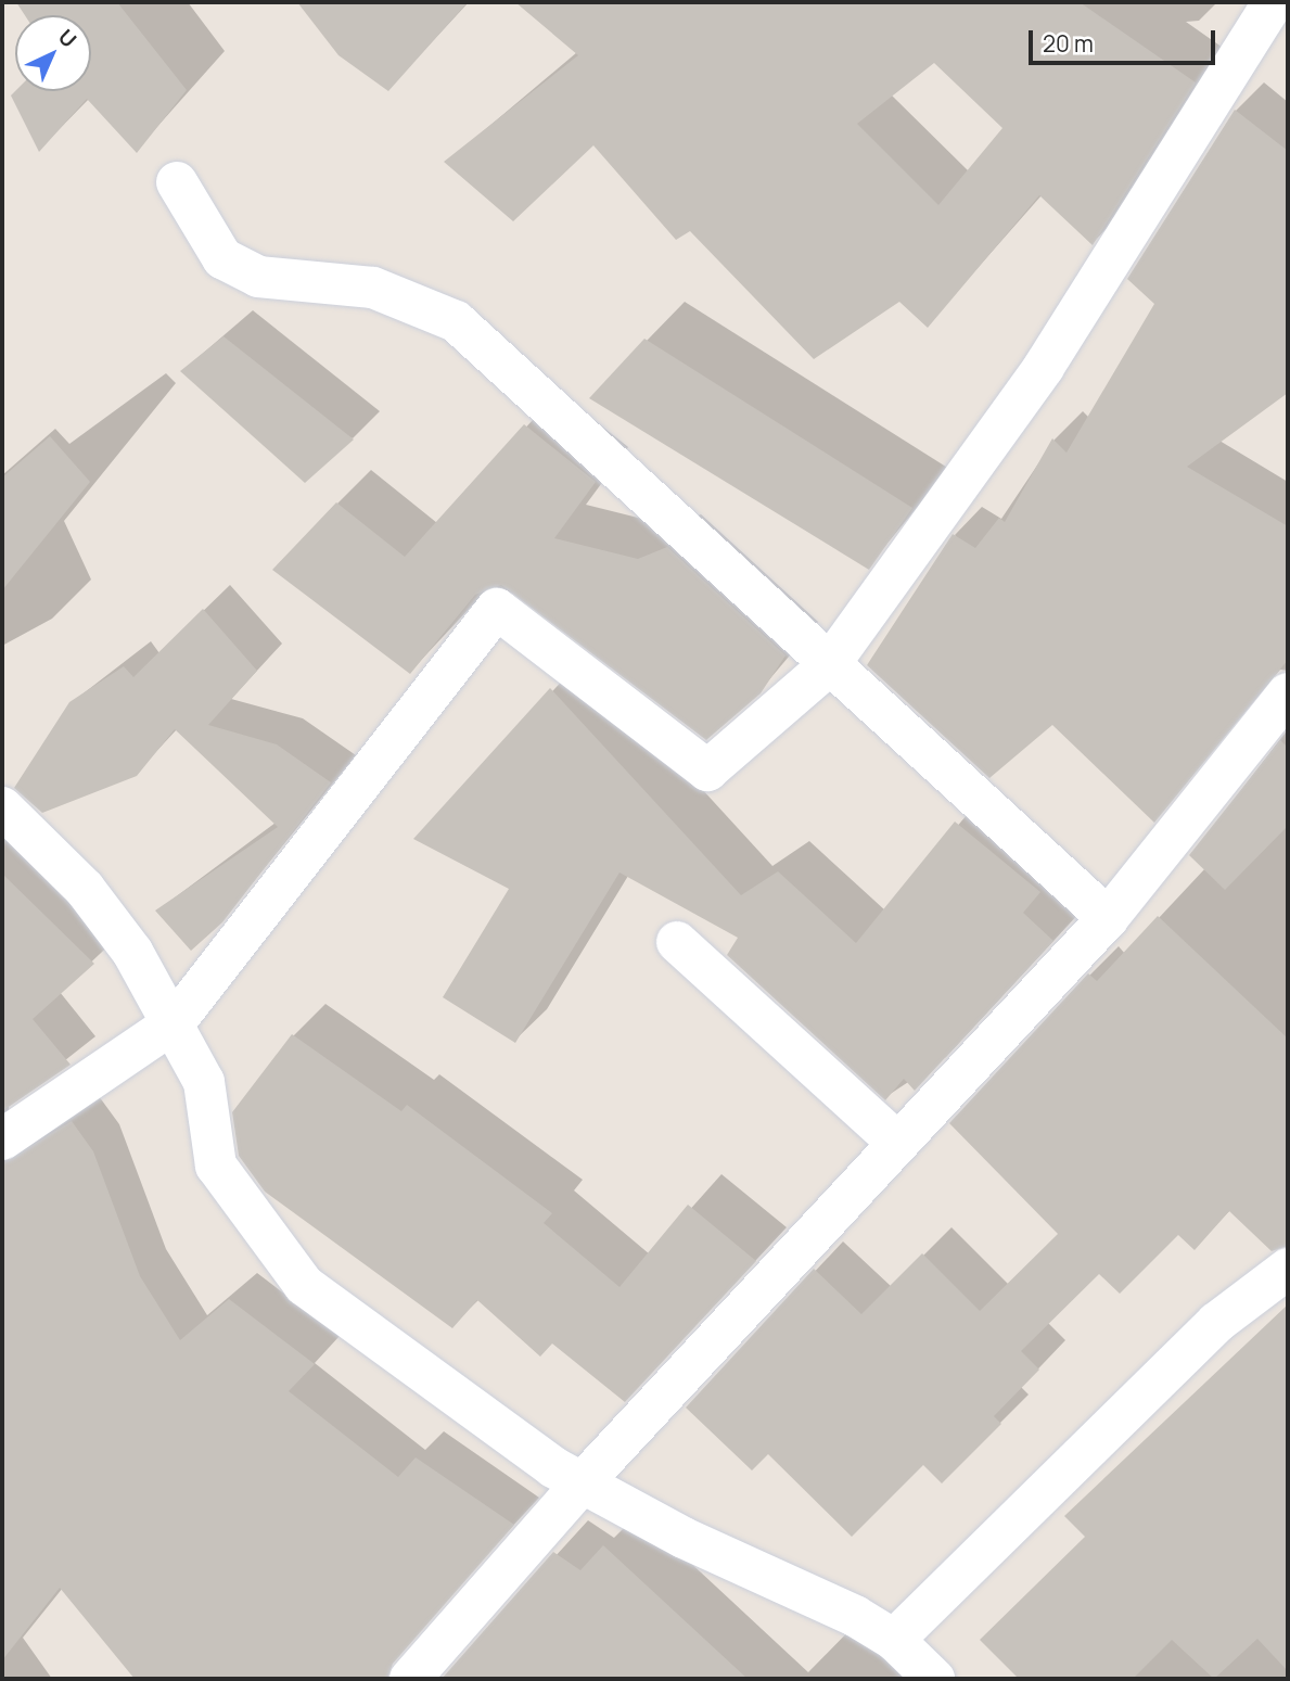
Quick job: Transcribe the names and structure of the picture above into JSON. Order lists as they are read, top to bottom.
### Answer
{
  "scale_bar": "20 m",
  "north": "top right"
}
